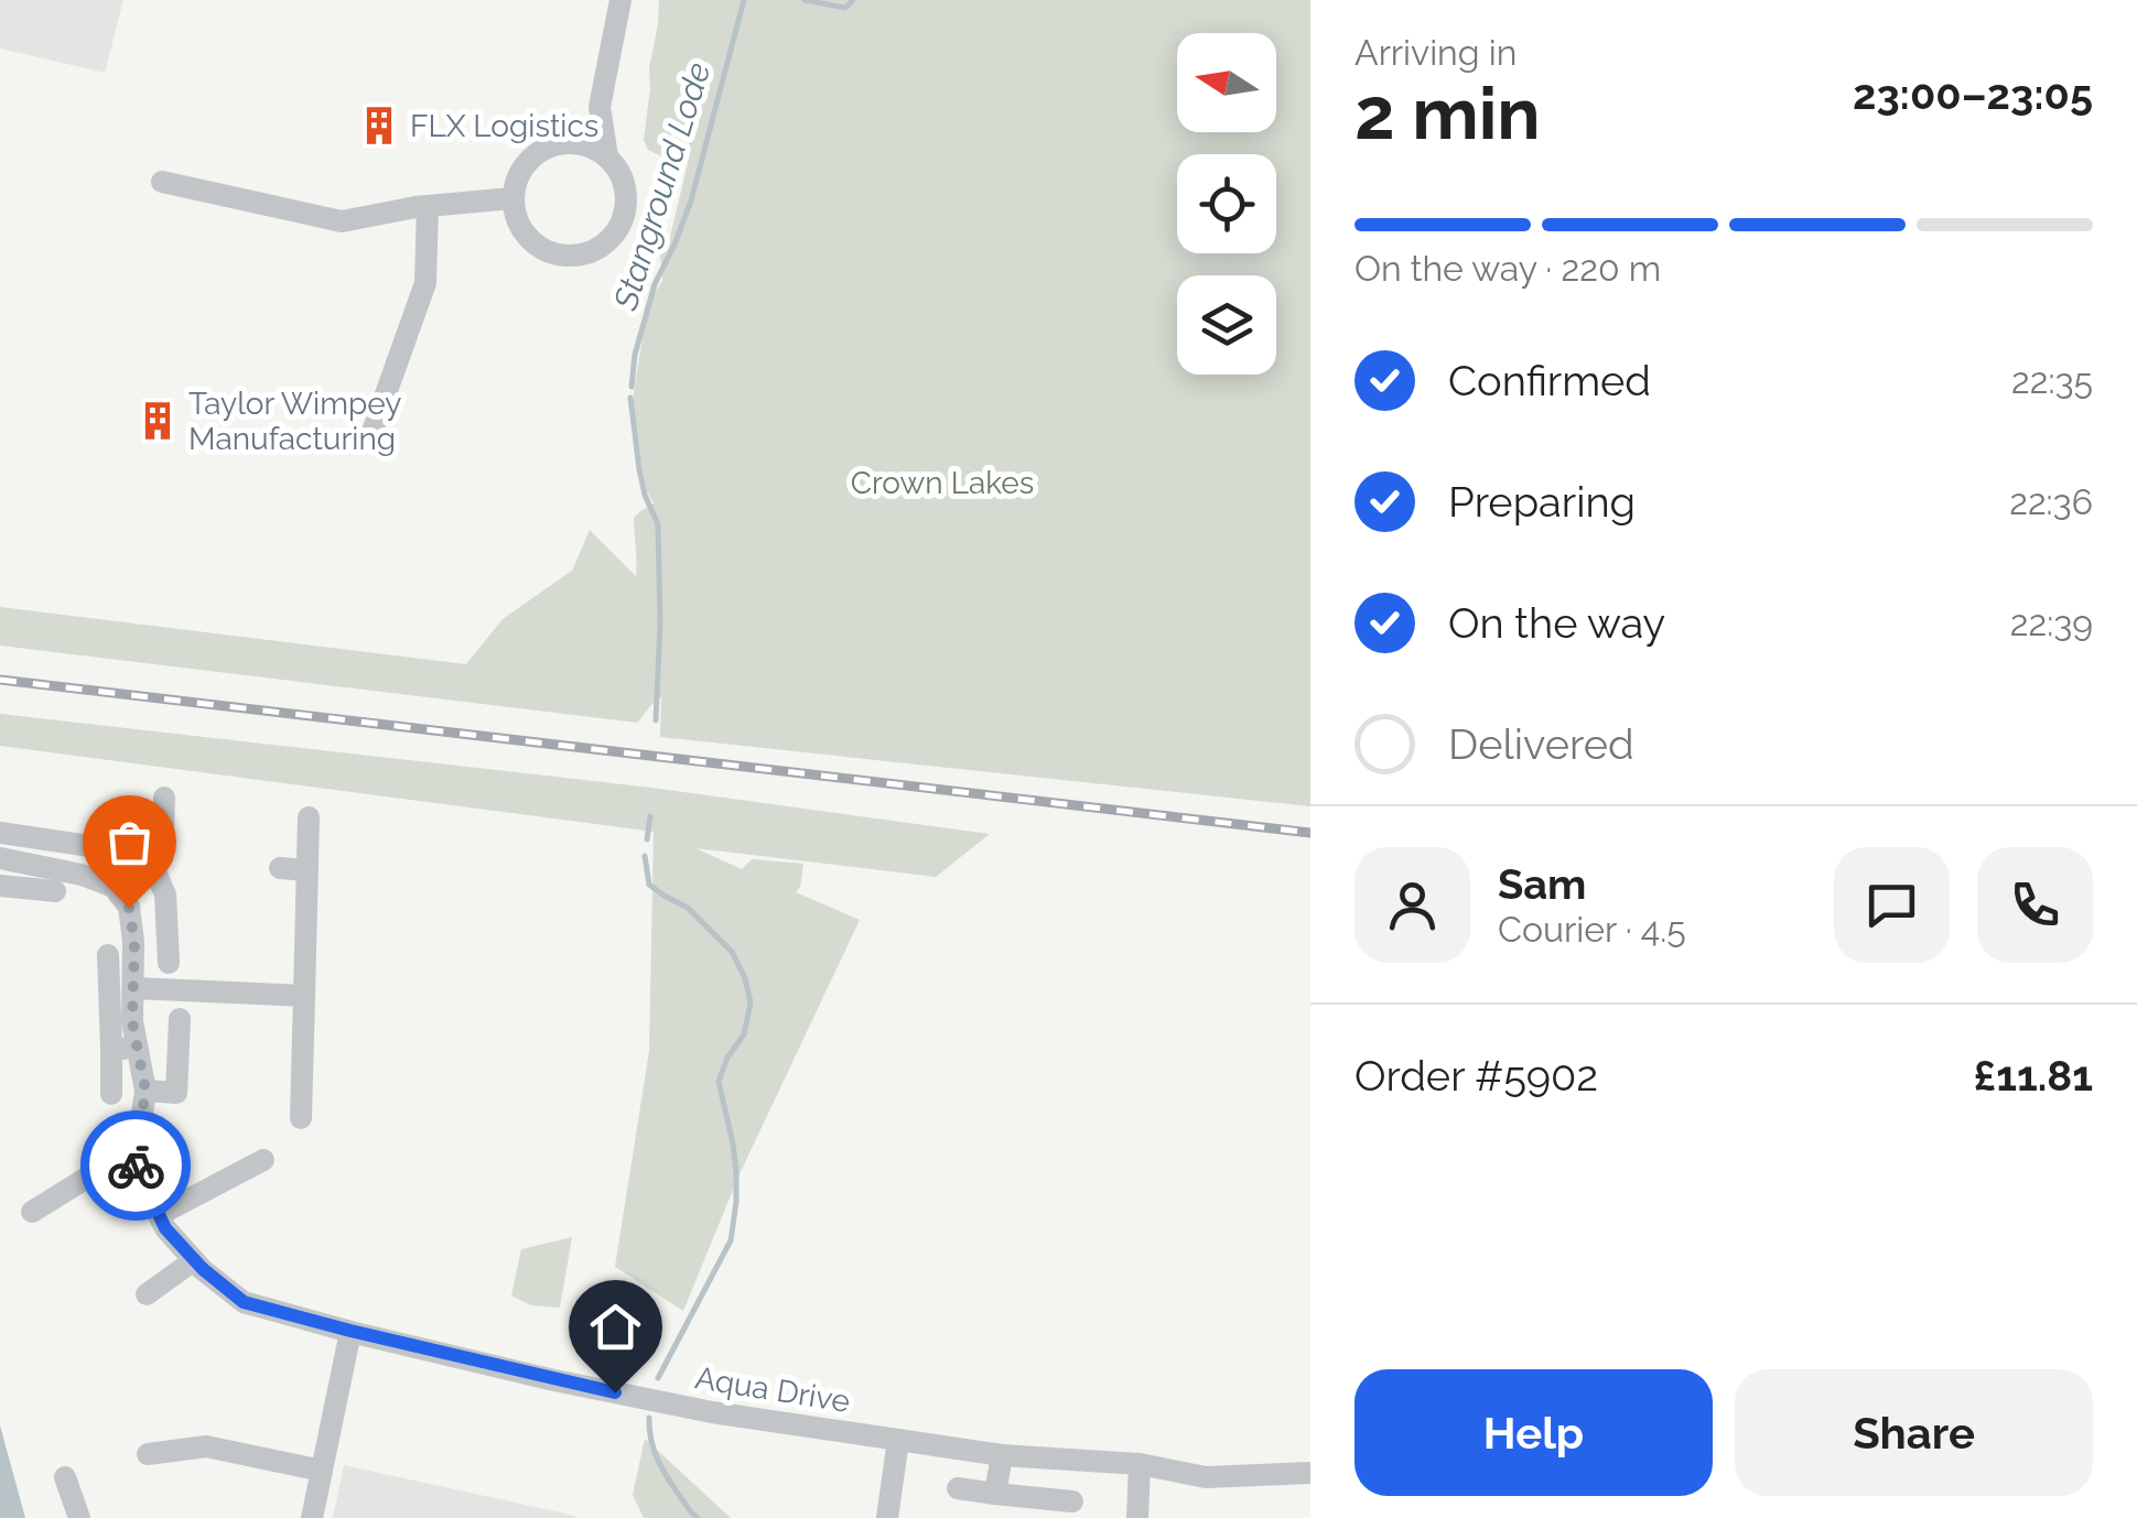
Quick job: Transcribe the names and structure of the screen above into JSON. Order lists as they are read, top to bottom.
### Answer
{
  "streets": {
    "street": ["Aqua Drive"]
  },
  "water": ["Stanground Lode"],
  "parks": ["Crown Lakes"],
  "places": {
    "building": ["FLX Logistics", "Taylor Wimpey Manufacturing"]
  },
  "north": "left",
  "page": {
    "heading": ["2 min", "Arriving in", "23:00–23:05"],
    "panel": [
      "Sam",
      "Courier · 4.5",
      "Order #5902",
      "£11.81"
    ],
    "bar": "On the way · 220 m",
    "list": [
      ["Confirmed", "22:35"],
      ["Preparing", "22:36"],
      ["On the way", "22:39"],
      "Delivered"
    ],
    "buttons": ["Help", "Share"]
  }
}
